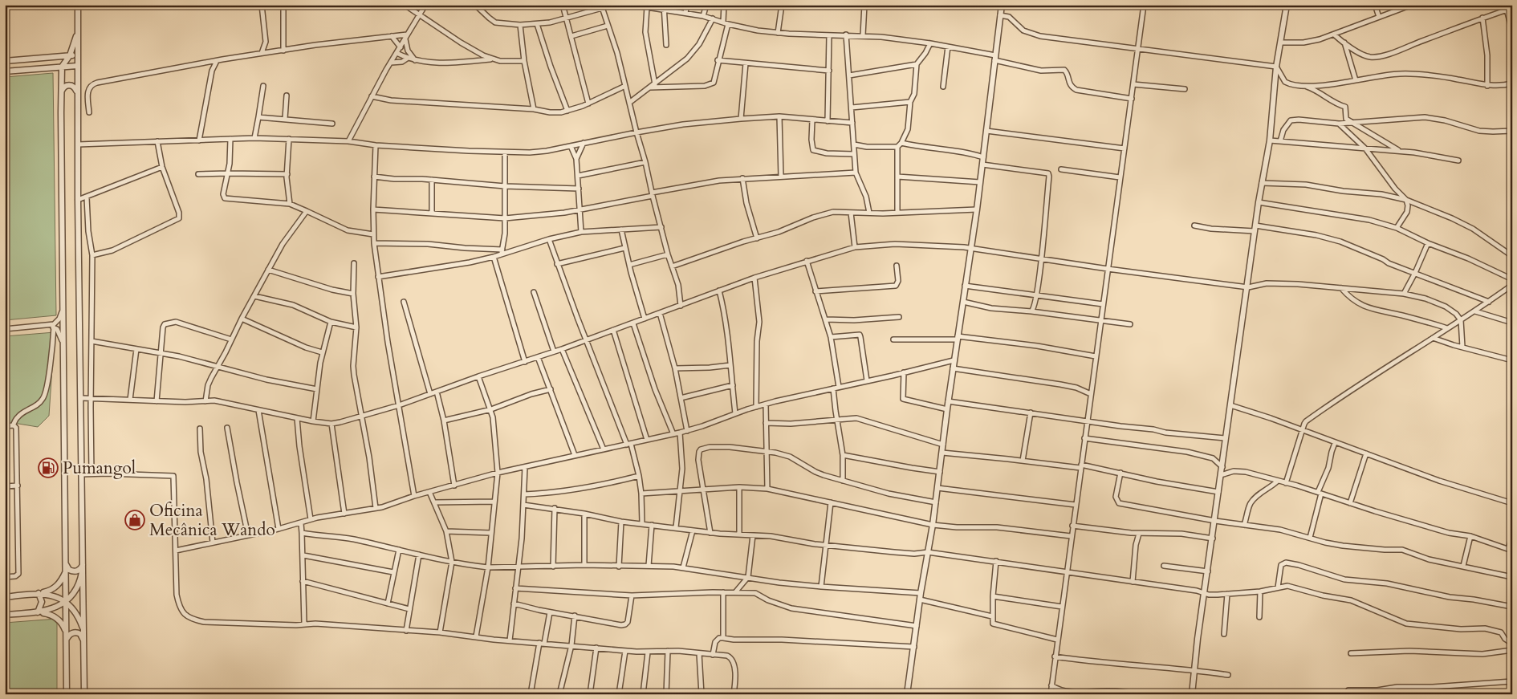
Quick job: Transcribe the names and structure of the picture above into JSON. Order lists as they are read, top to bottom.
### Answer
{
  "places": {
    "fuel station": ["Pumangol"],
    "shop": ["Oficina Mecânica Wando"]
  }
}
